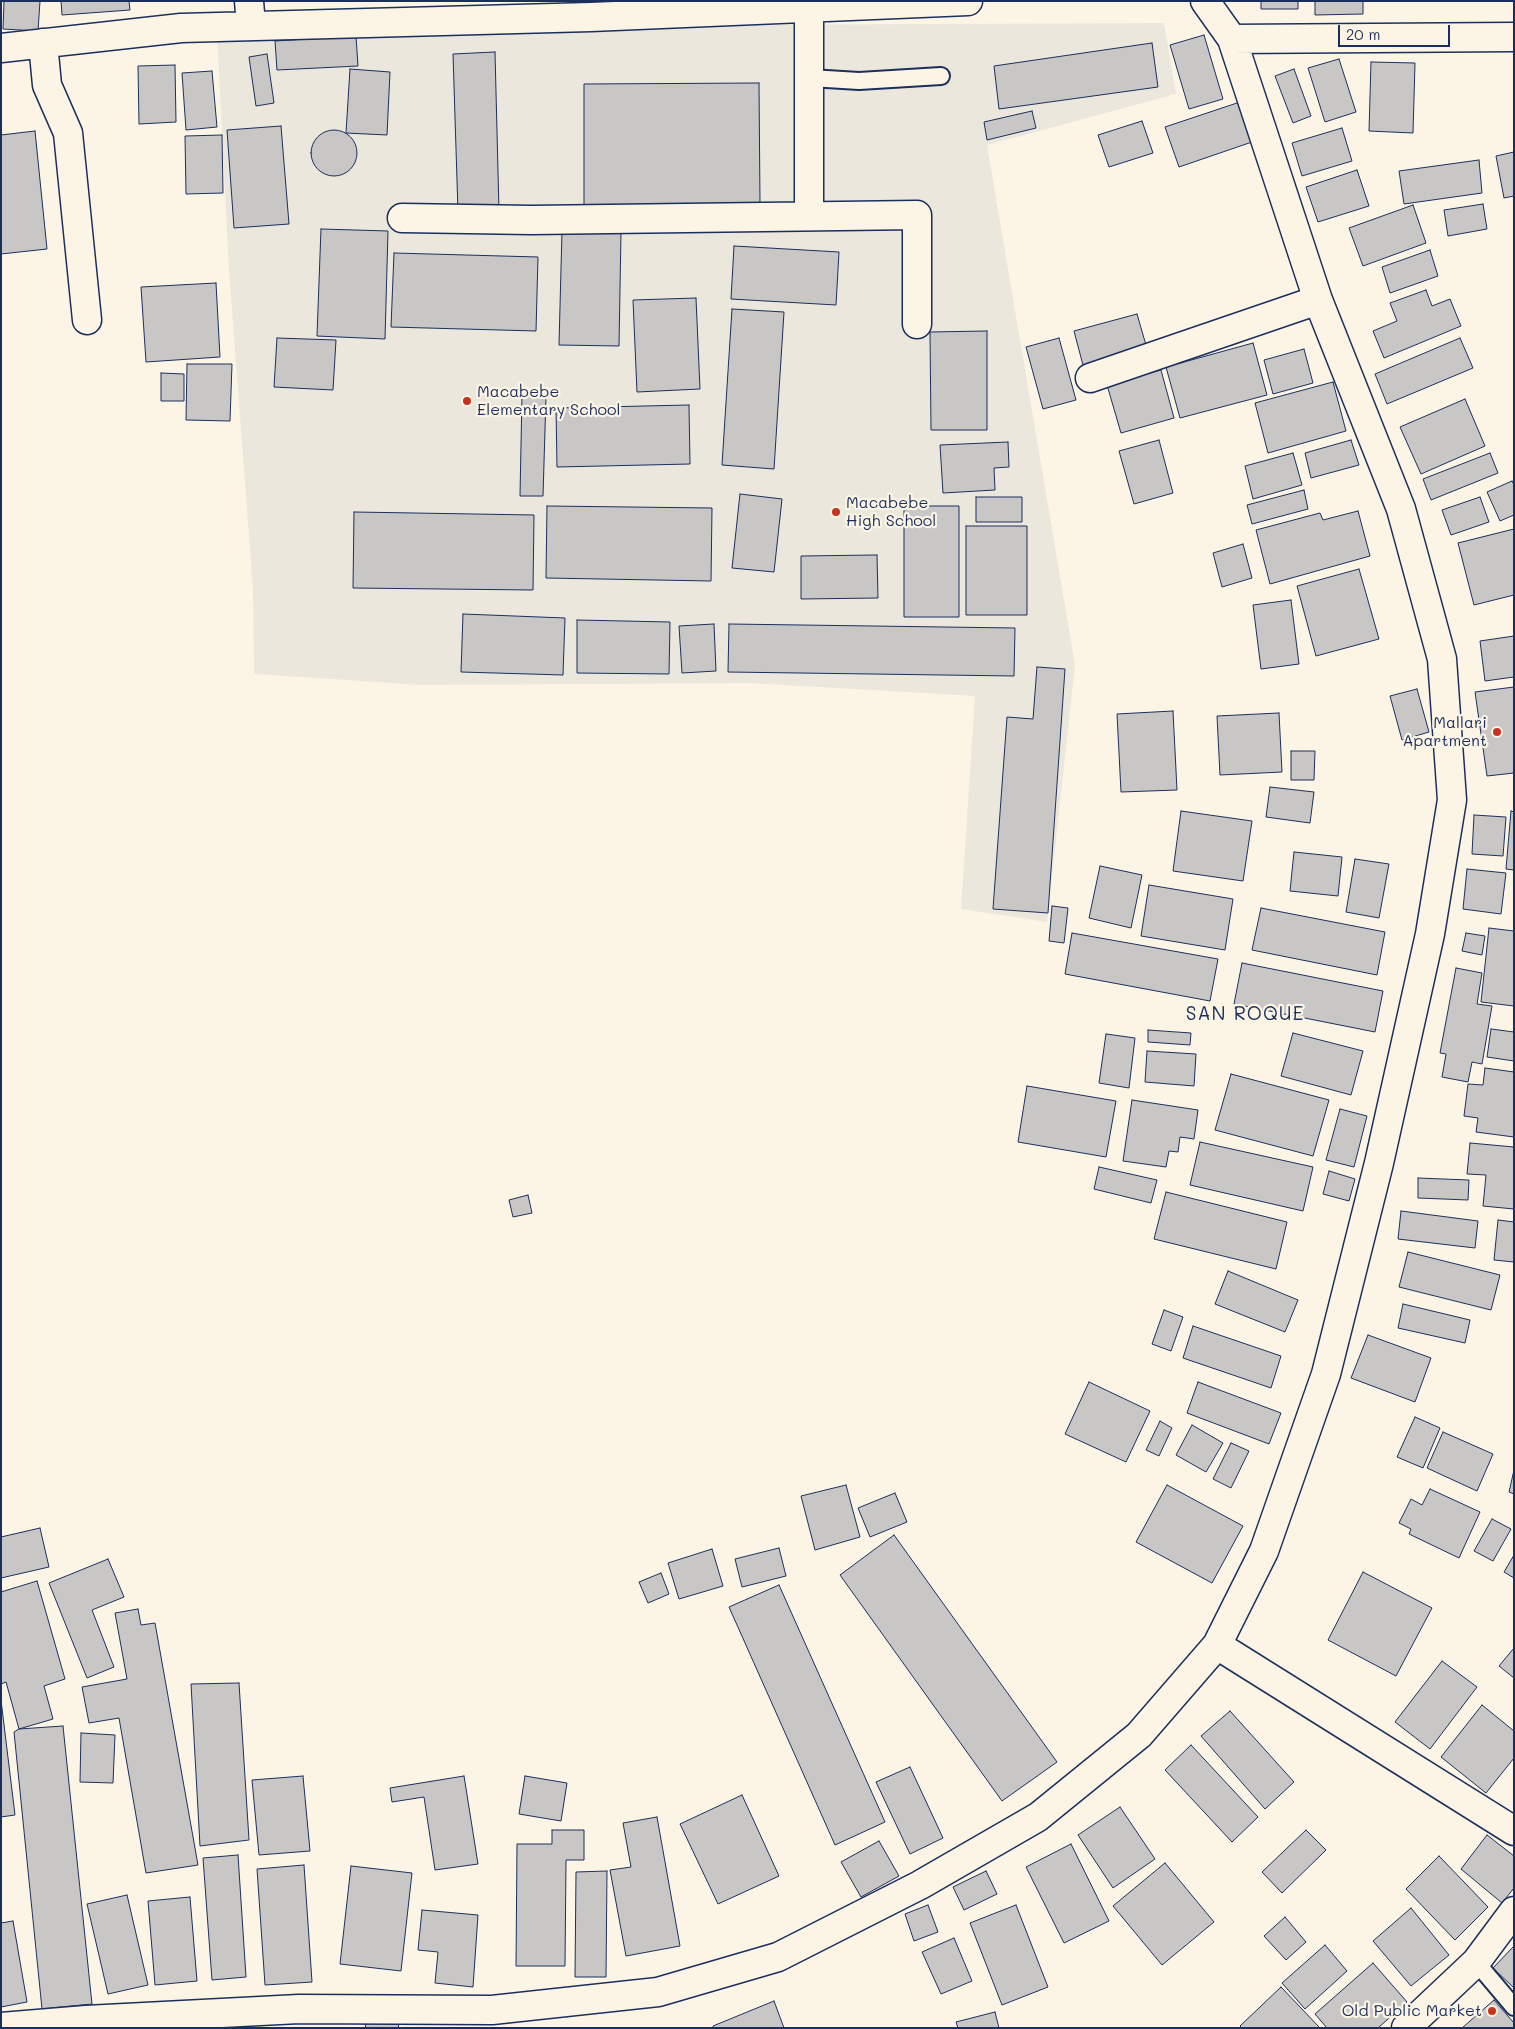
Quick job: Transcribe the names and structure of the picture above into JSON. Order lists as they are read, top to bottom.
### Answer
{
  "districts": ["SAN ROQUE"],
  "places": [
    "Macabebe Elementary School",
    "Macabebe High School",
    "Mallari Apartment",
    "Old Public Market"
  ],
  "scale_bar": "20 m"
}
